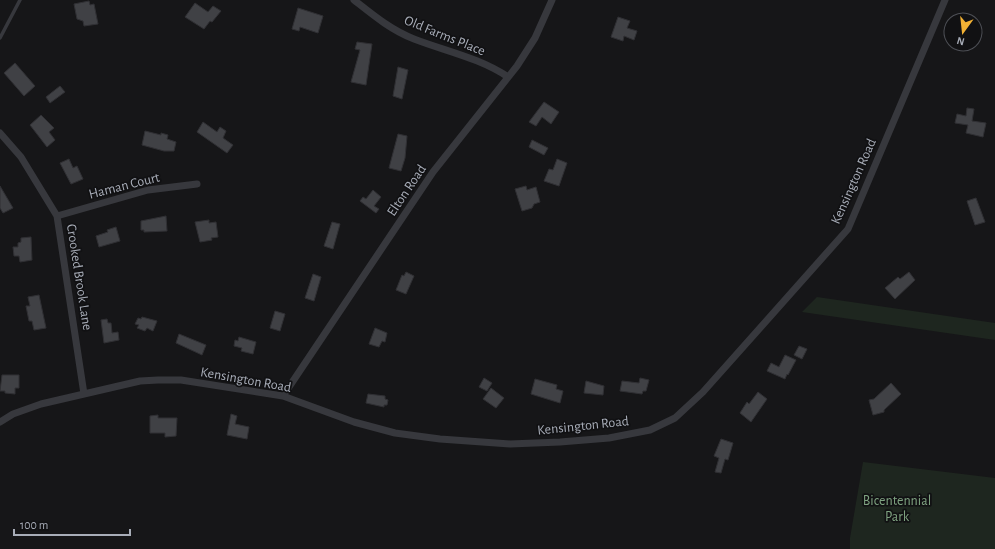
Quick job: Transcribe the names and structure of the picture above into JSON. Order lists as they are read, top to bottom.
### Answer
{
  "streets": {
    "street": [
      "Old Farms Place",
      "Kensington Road",
      "Haman Court",
      "Elton Road",
      "Crooked Brook Lane"
    ]
  },
  "crossings": [
    ["Old Farms Place", "Elton Road"],
    ["Kensington Road", "Elton Road"],
    ["Kensington Road", "Crooked Brook Lane"],
    ["Haman Court", "Crooked Brook Lane"]
  ],
  "parks": ["Bicentennial Park"],
  "scale_bar": "100 m",
  "north": "bottom"
}
